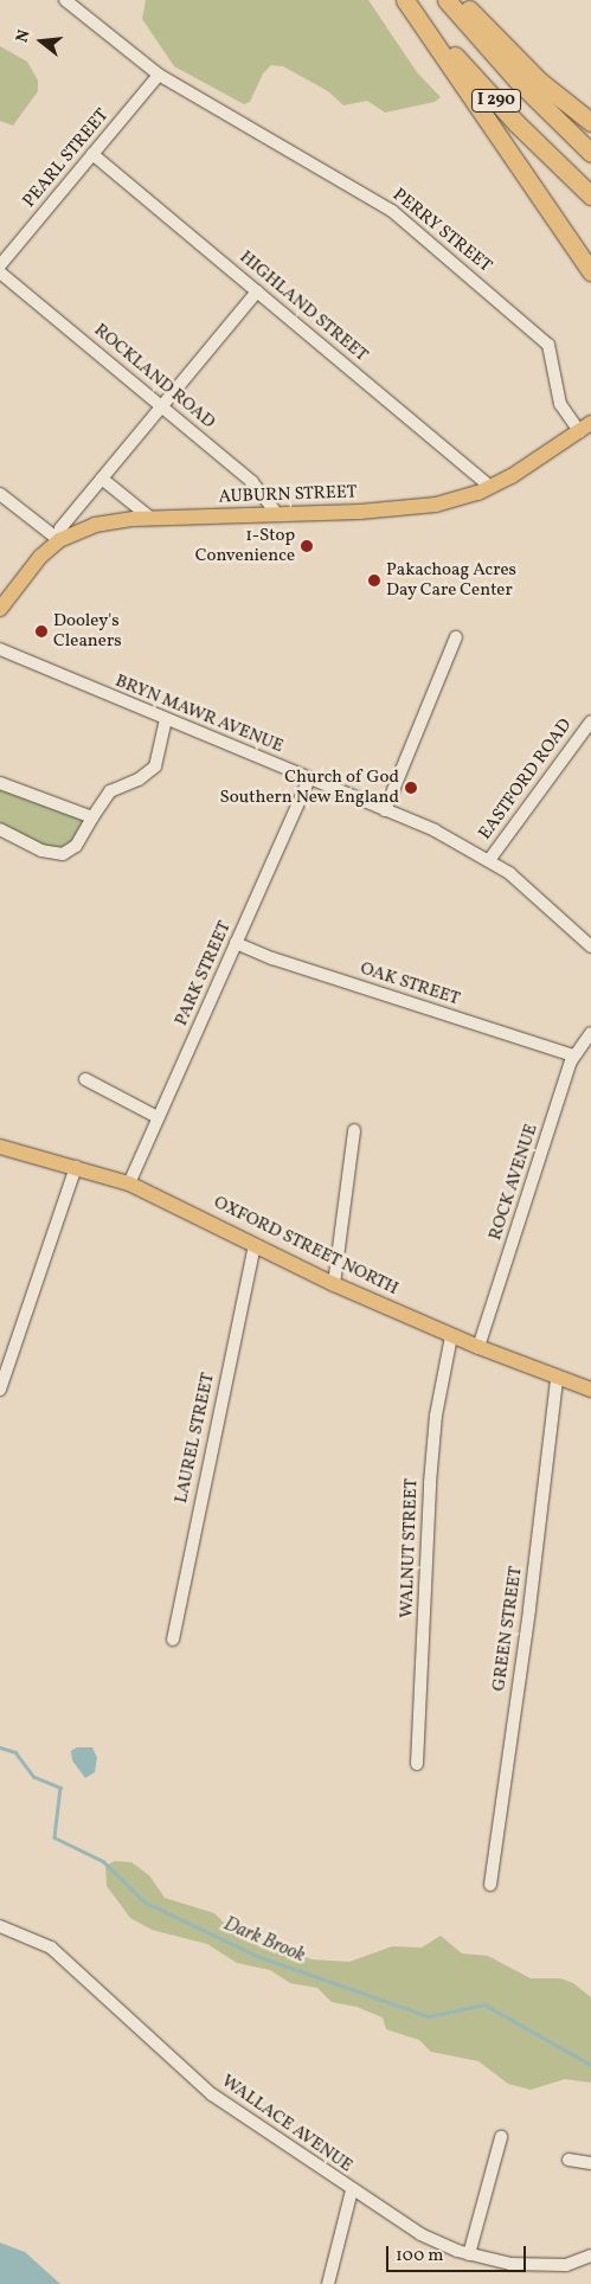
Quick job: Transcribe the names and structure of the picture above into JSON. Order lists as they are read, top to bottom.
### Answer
{
  "streets": {
    "highway": ["I 290"],
    "main road": ["AUBURN STREET", "OXFORD STREET NORTH"],
    "street": [
      "PEARL STREET",
      "PERRY STREET",
      "HIGHLAND STREET",
      "ROCKLAND ROAD",
      "BRYN MAWR AVENUE",
      "EASTFORD ROAD",
      "PARK STREET",
      "OAK STREET",
      "ROCK AVENUE",
      "LAUREL STREET",
      "WALNUT STREET",
      "GREEN STREET",
      "WALLACE AVENUE"
    ]
  },
  "crossings": [
    ["PEARL STREET", "PERRY STREET"],
    ["PEARL STREET", "HIGHLAND STREET"],
    ["PERRY STREET", "AUBURN STREET"],
    ["HIGHLAND STREET", "AUBURN STREET"],
    ["ROCKLAND ROAD", "AUBURN STREET"],
    ["BRYN MAWR AVENUE", "EASTFORD ROAD"],
    ["BRYN MAWR AVENUE", "PARK STREET"],
    ["PARK STREET", "OAK STREET"],
    ["PARK STREET", "OXFORD STREET NORTH"],
    ["OAK STREET", "ROCK AVENUE"],
    ["ROCK AVENUE", "OXFORD STREET NORTH"],
    ["OXFORD STREET NORTH", "LAUREL STREET"],
    ["OXFORD STREET NORTH", "WALNUT STREET"],
    ["OXFORD STREET NORTH", "GREEN STREET"]
  ],
  "water": ["Dark Brook"],
  "places": [
    "1-Stop Convenience",
    "Pakachoag Acres Day Care Center",
    "Dooley's Cleaners",
    "Church of God Southern New England"
  ],
  "scale_bar": "100 m",
  "north": "left"
}
